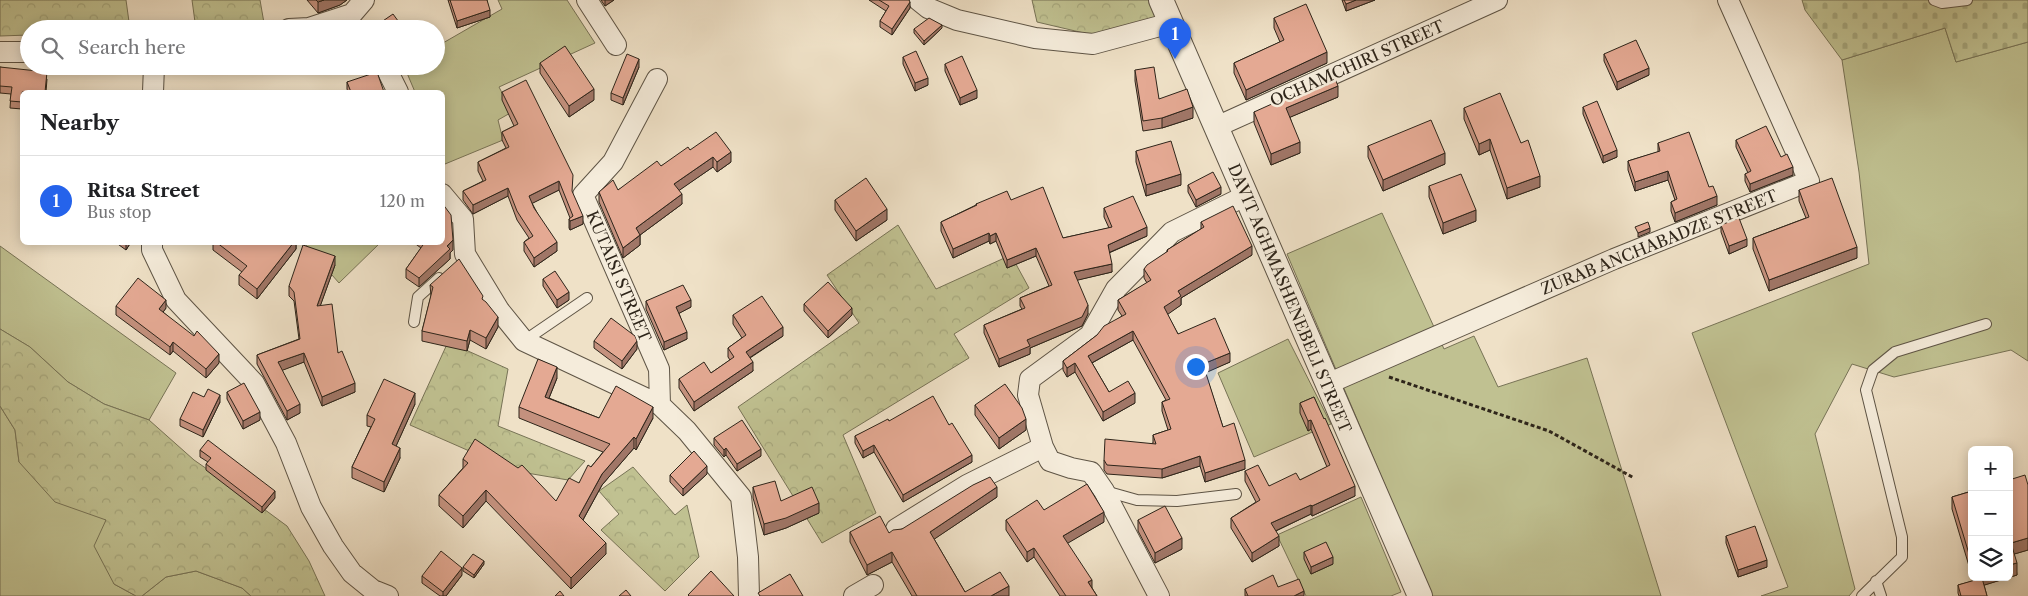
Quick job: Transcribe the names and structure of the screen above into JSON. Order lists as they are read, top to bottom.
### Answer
{
  "streets": {
    "street": [
      "OCHAMCHIRI STREET",
      "ZURAB ANCHABADZE STREET",
      "KUTAISI STREET",
      "DAVIT AGHMASHENEBELI STREET"
    ]
  },
  "crossings": [
    ["OCHAMCHIRI STREET", "DAVIT AGHMASHENEBELI STREET"],
    ["ZURAB ANCHABADZE STREET", "DAVIT AGHMASHENEBELI STREET"]
  ],
  "page": {
    "pins": "1",
    "search": "Search here",
    "heading": "Nearby",
    "list": [
      {
        "mark": "1",
        "name": "Ritsa Street",
        "note": "Bus stop",
        "value": "120 m"
      }
    ],
    "map_buttons": ["+", "−"]
  }
}
